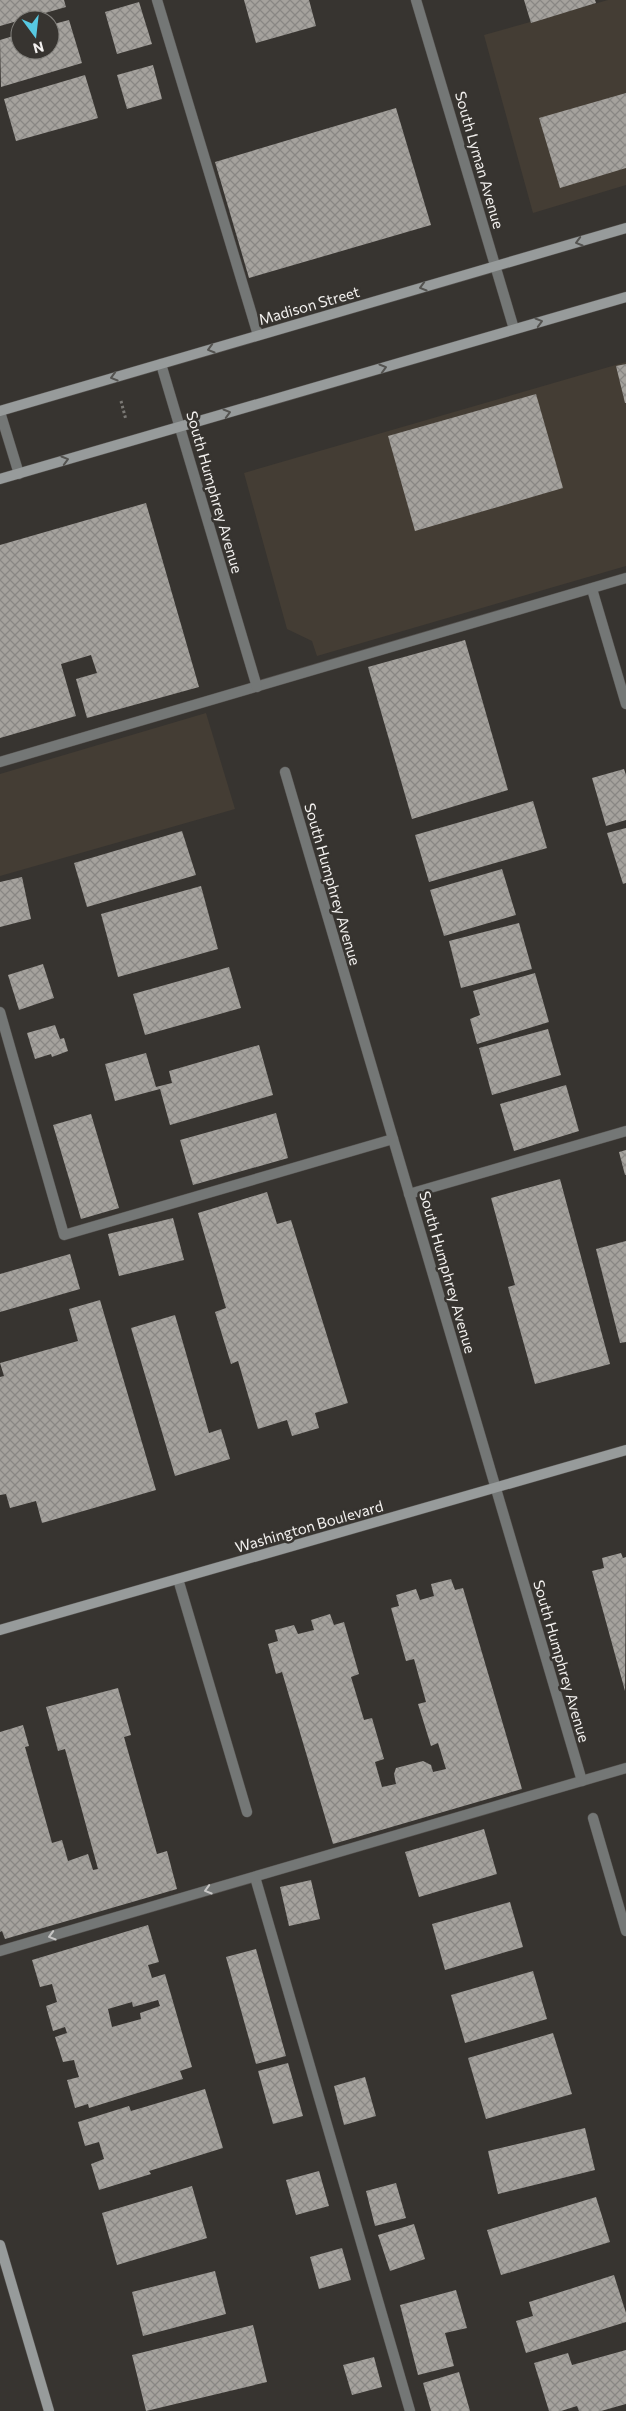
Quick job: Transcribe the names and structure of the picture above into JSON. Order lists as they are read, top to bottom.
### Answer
{
  "streets": {
    "main road": ["Madison Street", "Washington Boulevard"],
    "street": ["South Lyman Avenue", "South Humphrey Avenue"]
  },
  "crossings": [
    ["South Lyman Avenue", "Madison Street"],
    ["Madison Street", "South Humphrey Avenue"],
    ["South Humphrey Avenue", "Washington Boulevard"]
  ],
  "north": "bottom"
}
